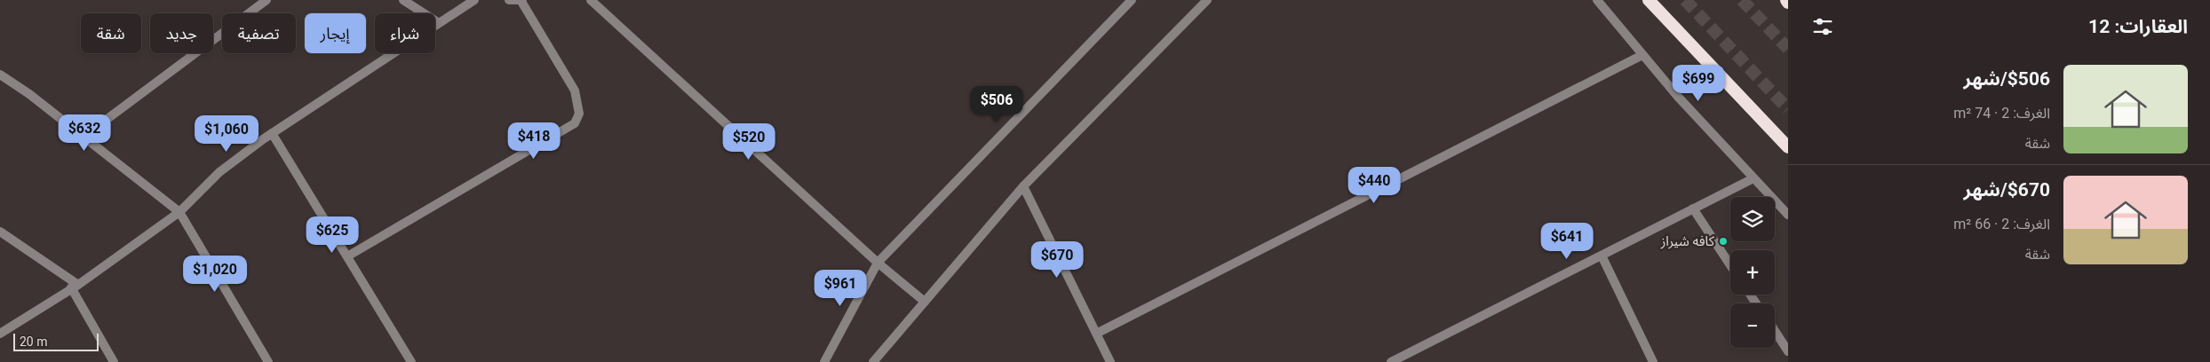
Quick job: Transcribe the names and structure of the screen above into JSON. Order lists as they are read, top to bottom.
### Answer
{
  "places": ["کافه شيراز"],
  "scale_bar": "20 m",
  "page": {
    "heading": "العقارات: 12",
    "chip": [
      "شراء",
      "إيجار",
      "تصفية",
      "جديد",
      "شقة"
    ],
    "list": [
      {
        "name": "$506/شهر",
        "note": "الغرف: 2 · 74 m² · شقة"
      },
      {
        "name": "$670/شهر",
        "note": "الغرف: 2 · 66 m² · شقة"
      }
    ],
    "price": [
      "$699",
      "$506",
      "$632",
      "$1,060",
      "$418",
      "$520",
      "$440",
      "$625",
      "$641",
      "$670",
      "$1,020",
      "$961"
    ],
    "map_buttons": ["+", "−"],
    "scale": "20 m"
  }
}
